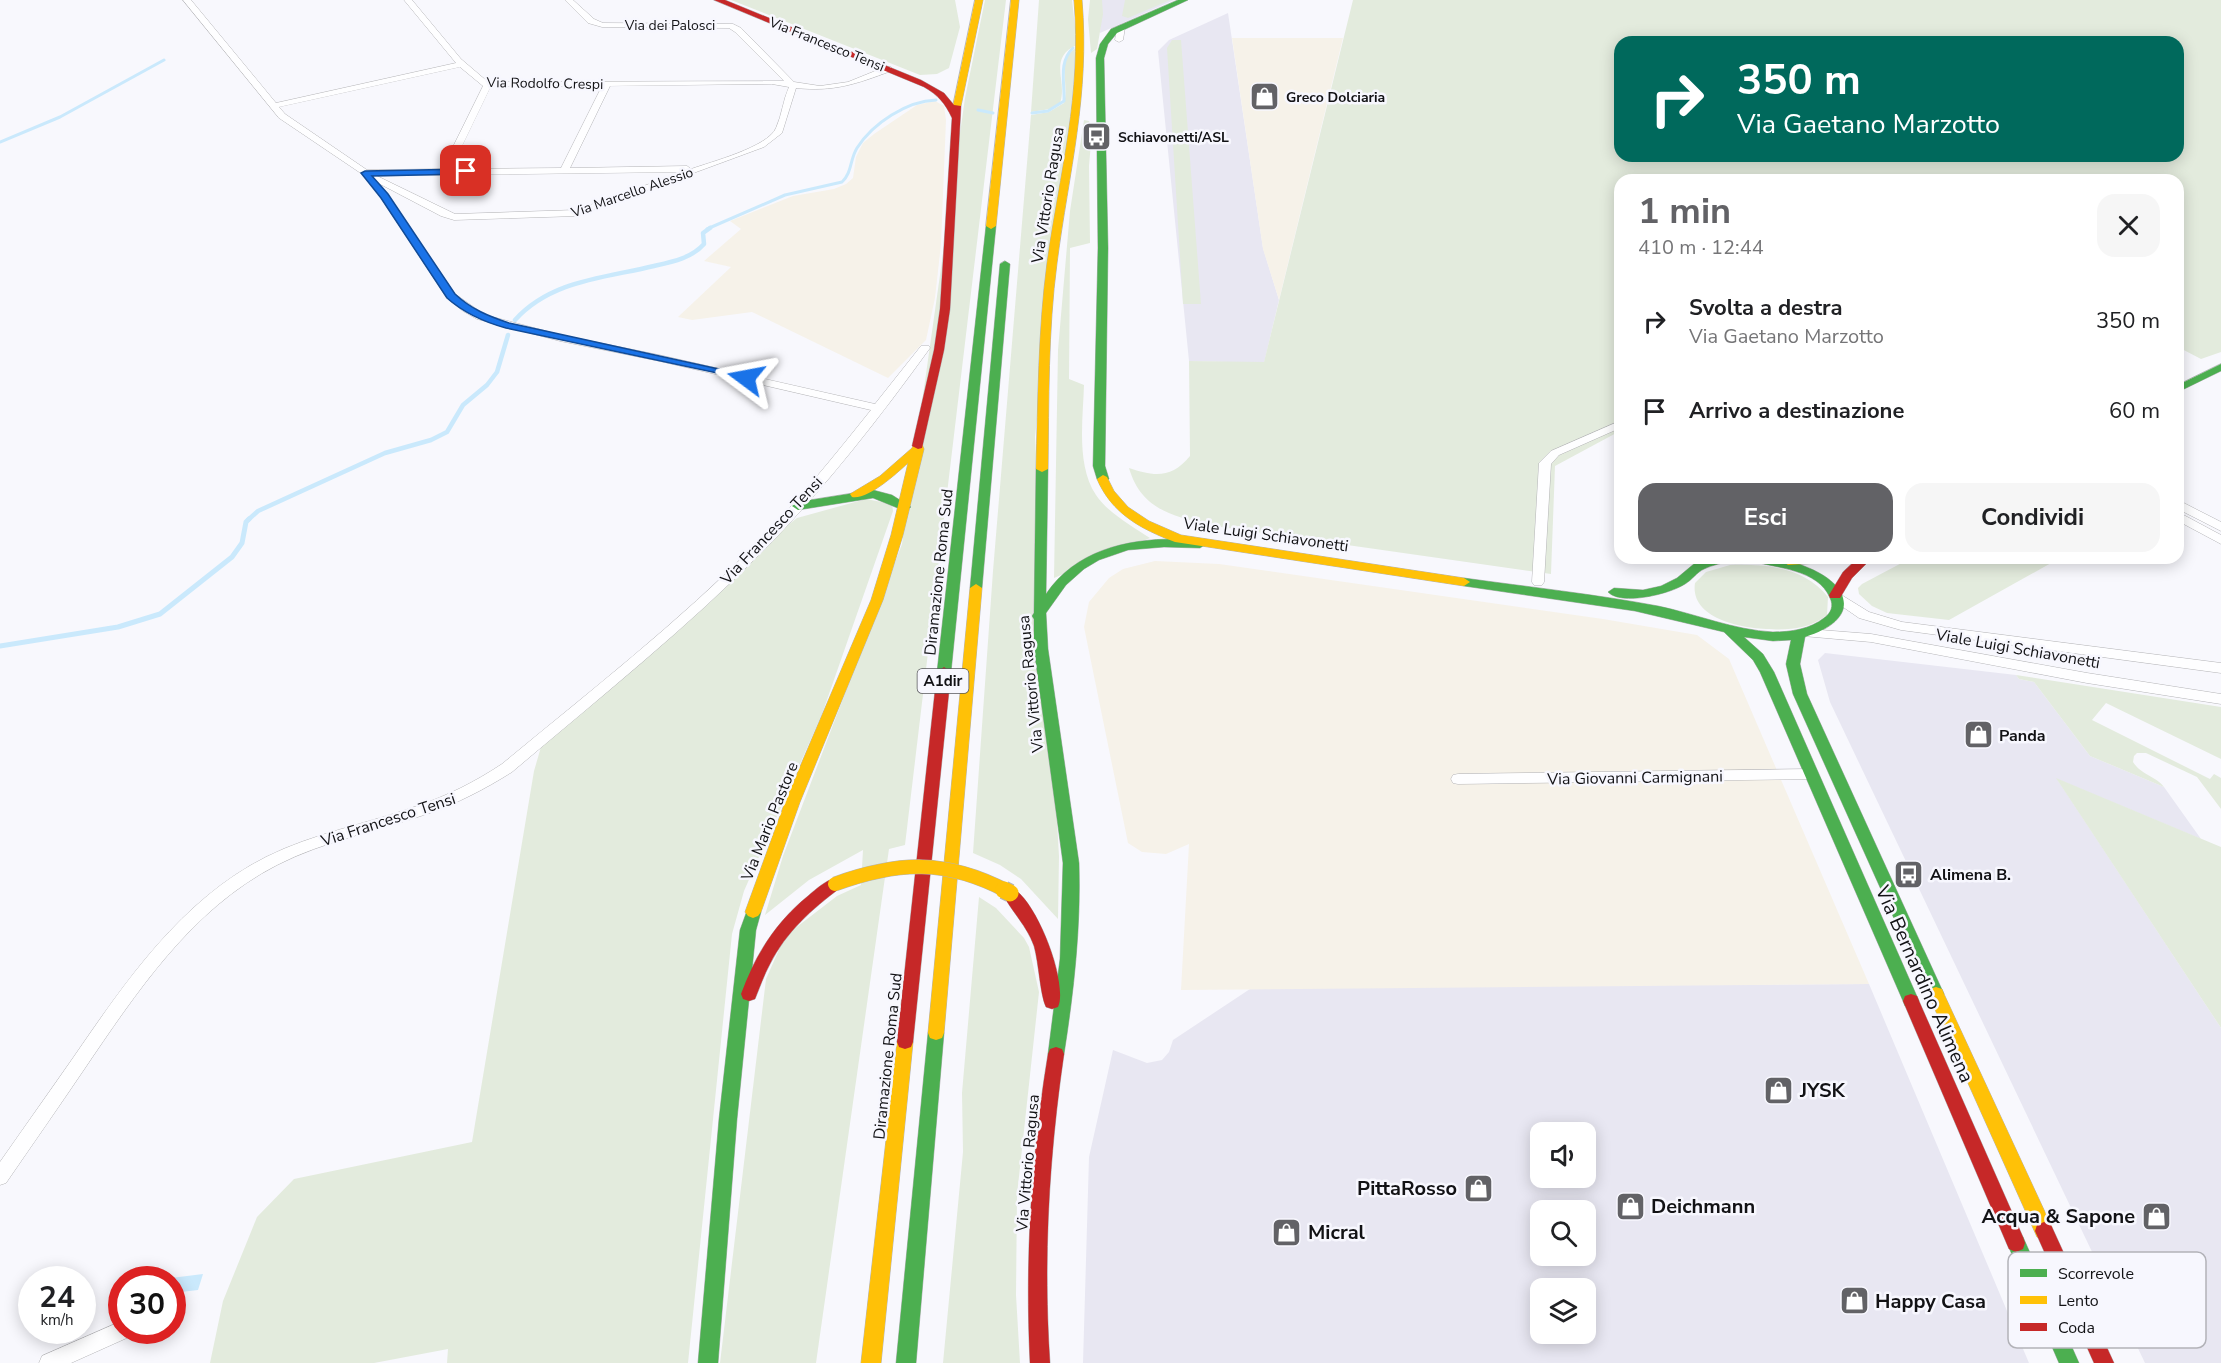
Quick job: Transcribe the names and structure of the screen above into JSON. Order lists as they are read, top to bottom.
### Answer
{
  "streets": {
    "main road": [
      "Via Francesco Tensi",
      "Via Vittorio Ragusa",
      "Viale Luigi Schiavonetti",
      "Diramazione Roma Sud",
      "A1dir",
      "Via Mario Pastore",
      "Via Bernardino Alimena"
    ],
    "street": [
      "Via dei Palosci",
      "Via Rodolfo Crespi",
      "Via Marcello Alessio",
      "Via Giovanni Carmignani"
    ]
  },
  "crossings": [
    ["Via dei Palosci", "Via Rodolfo Crespi"],
    ["Via dei Palosci", "Via Marcello Alessio"],
    ["Via Francesco Tensi", "Via Rodolfo Crespi"],
    ["Via Francesco Tensi", "Via Mario Pastore"],
    ["Via Rodolfo Crespi", "Via Marcello Alessio"],
    ["Viale Luigi Schiavonetti", "Via Bernardino Alimena"],
    ["Via Giovanni Carmignani", "Via Bernardino Alimena"]
  ],
  "places": {
    "shop": [
      "Greco Dolciaria",
      "Panda",
      "JYSK",
      "PittaRosso",
      "Deichmann",
      "Acqua & Sapone",
      "Micral",
      "Happy Casa"
    ],
    "bus stop": ["Schiavonetti/ASL", "Alimena B."]
  },
  "legend": ["Scorrevole", "Lento", "Coda"],
  "page": {
    "turn": ["350 m", "Via Gaetano Marzotto"],
    "heading": ["1 min", "410 m · 12:44"],
    "list": [
      {
        "name": "Svolta a destra",
        "note": "Via Gaetano Marzotto",
        "value": "350 m"
      },
      {
        "name": "Arrivo a destinazione",
        "value": "60 m"
      }
    ],
    "buttons": ["Esci", "Condividi"],
    "speed": "24 km/h",
    "limit": "30"
  }
}
